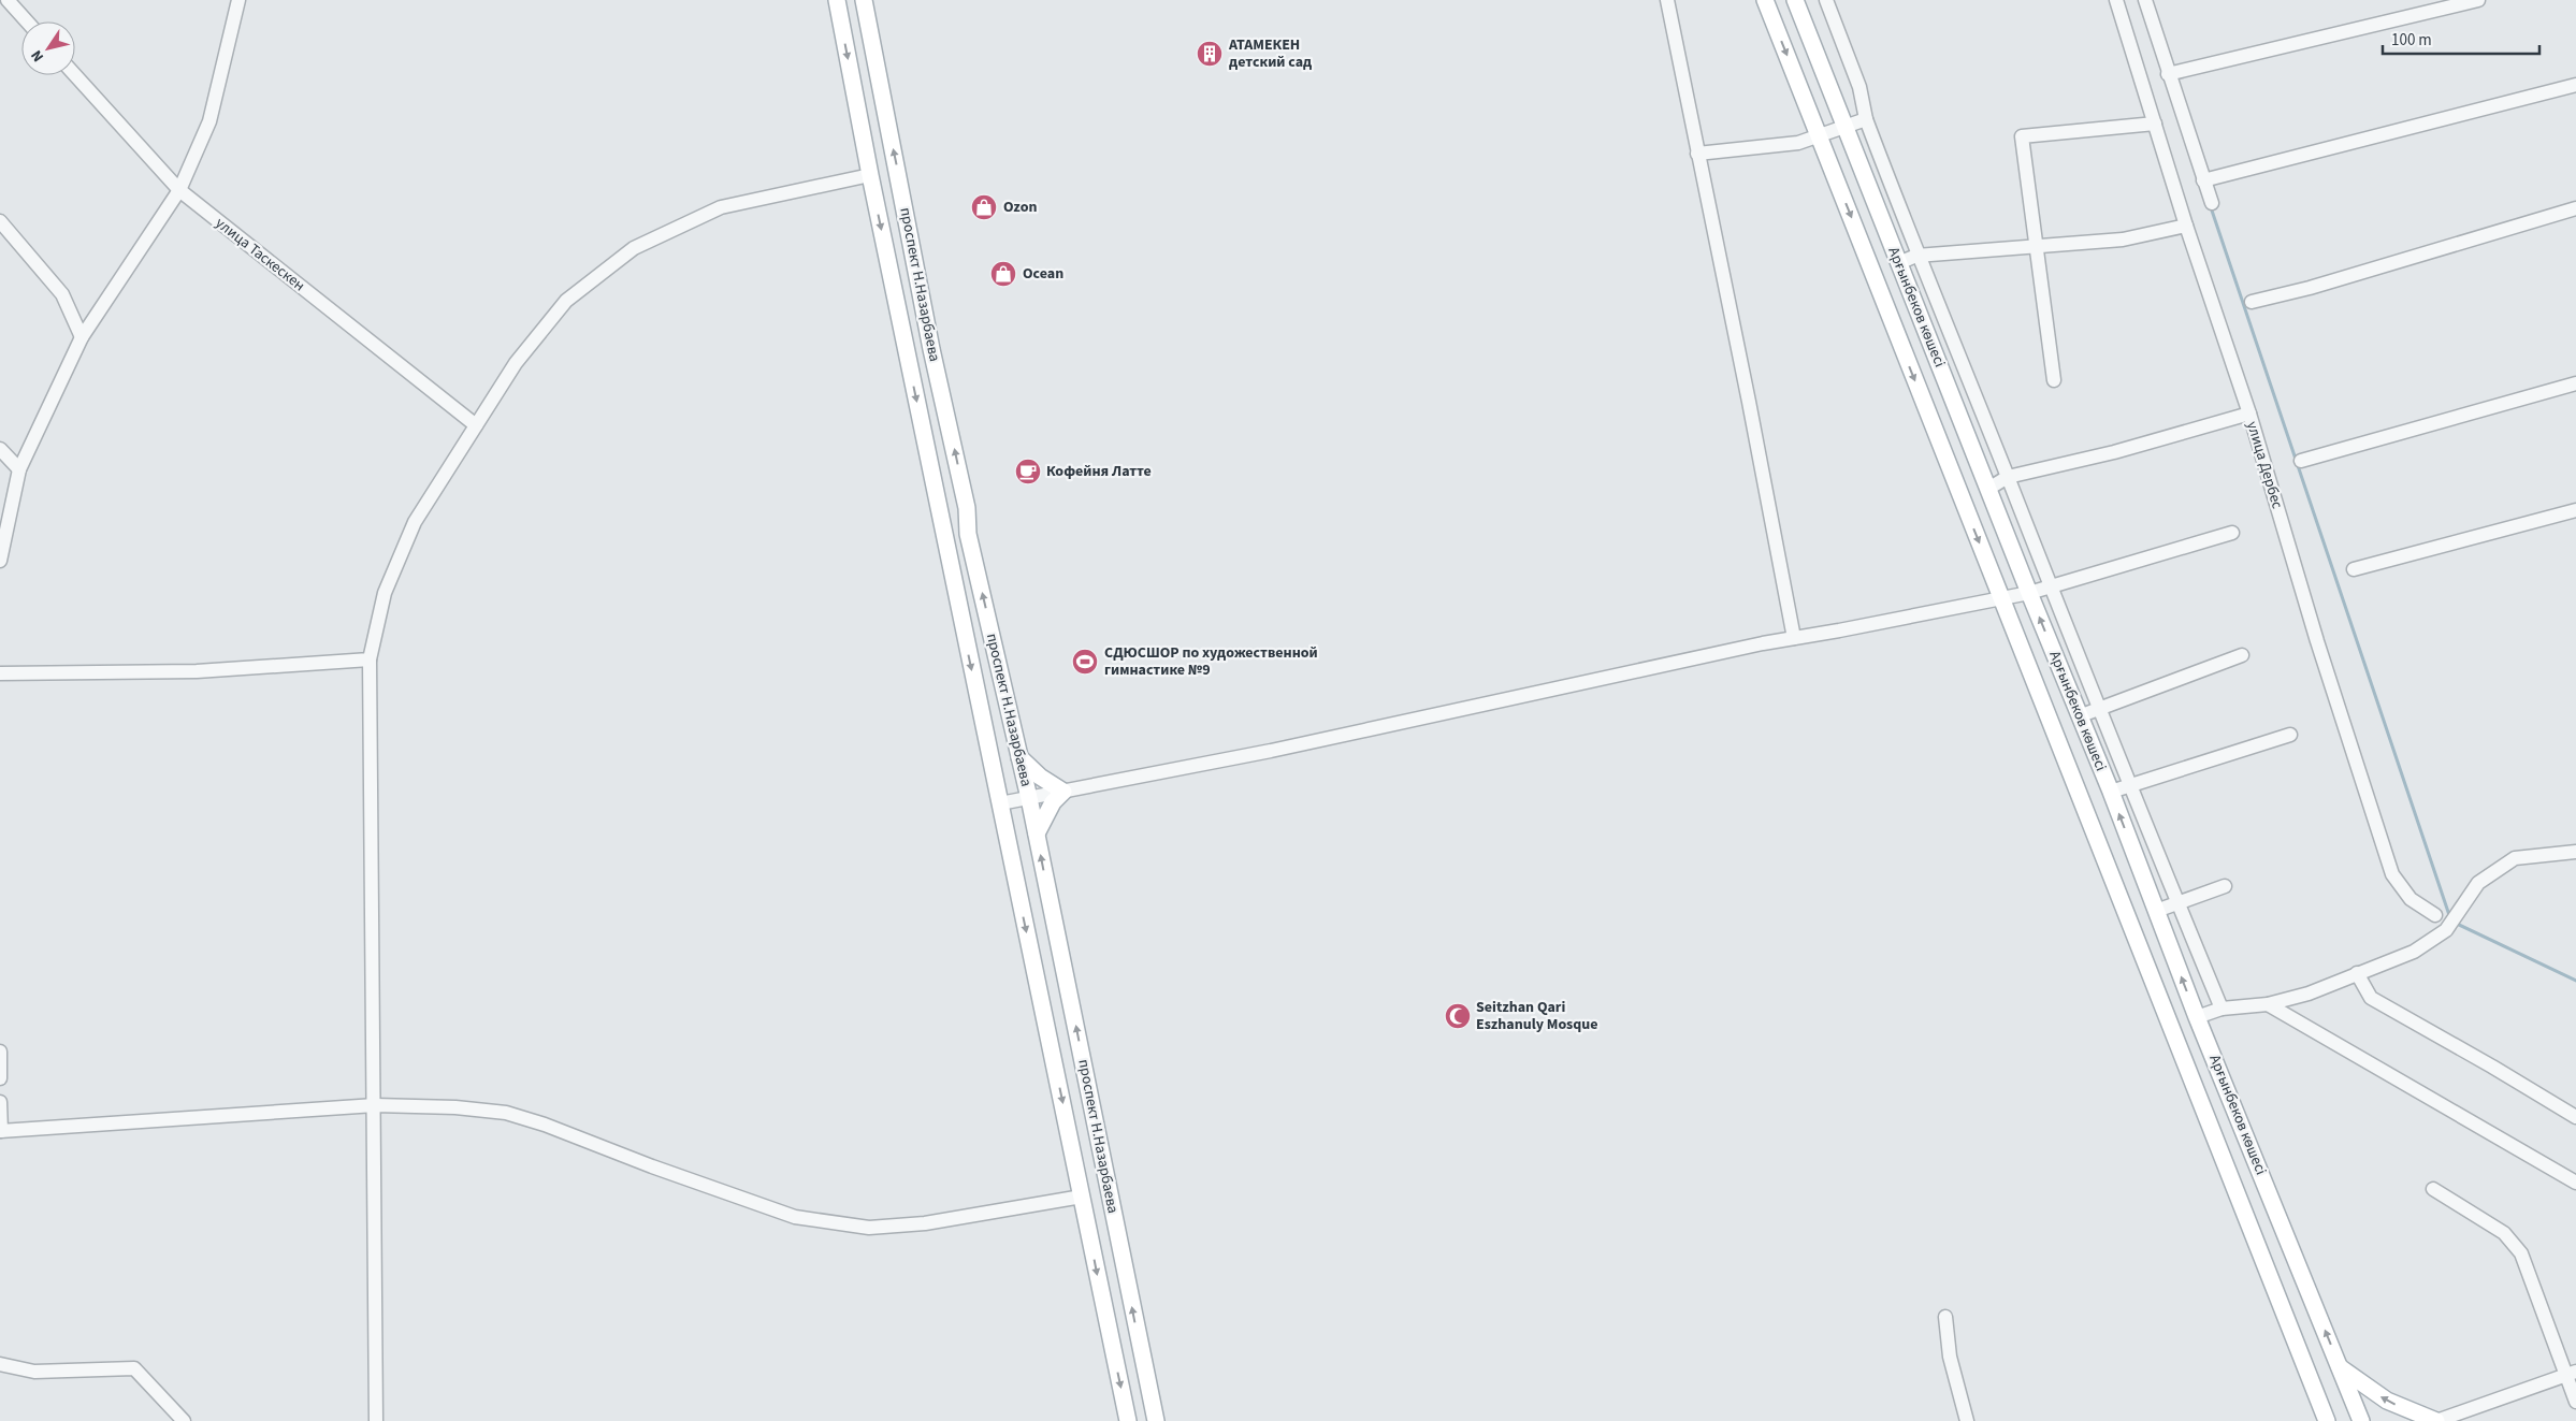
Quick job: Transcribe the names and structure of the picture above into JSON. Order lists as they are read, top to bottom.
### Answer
{
  "streets": {
    "main road": ["проспект Н.Назарбаева", "Арғынбеков көшесі"],
    "street": ["улица Таскескен", "улица Дербес"]
  },
  "places": {
    "building": ["АТАМЕКЕН детский сад"],
    "shop": ["Ozon", "Ocean"],
    "cafe": ["Кофейня Латте"],
    "sports": ["СДЮСШОР по художественной гимнастике №9"],
    "mosque": ["Seitzhan Qari Eszhanuly Mosque"]
  },
  "scale_bar": "100 m",
  "north": "bottom left"
}
